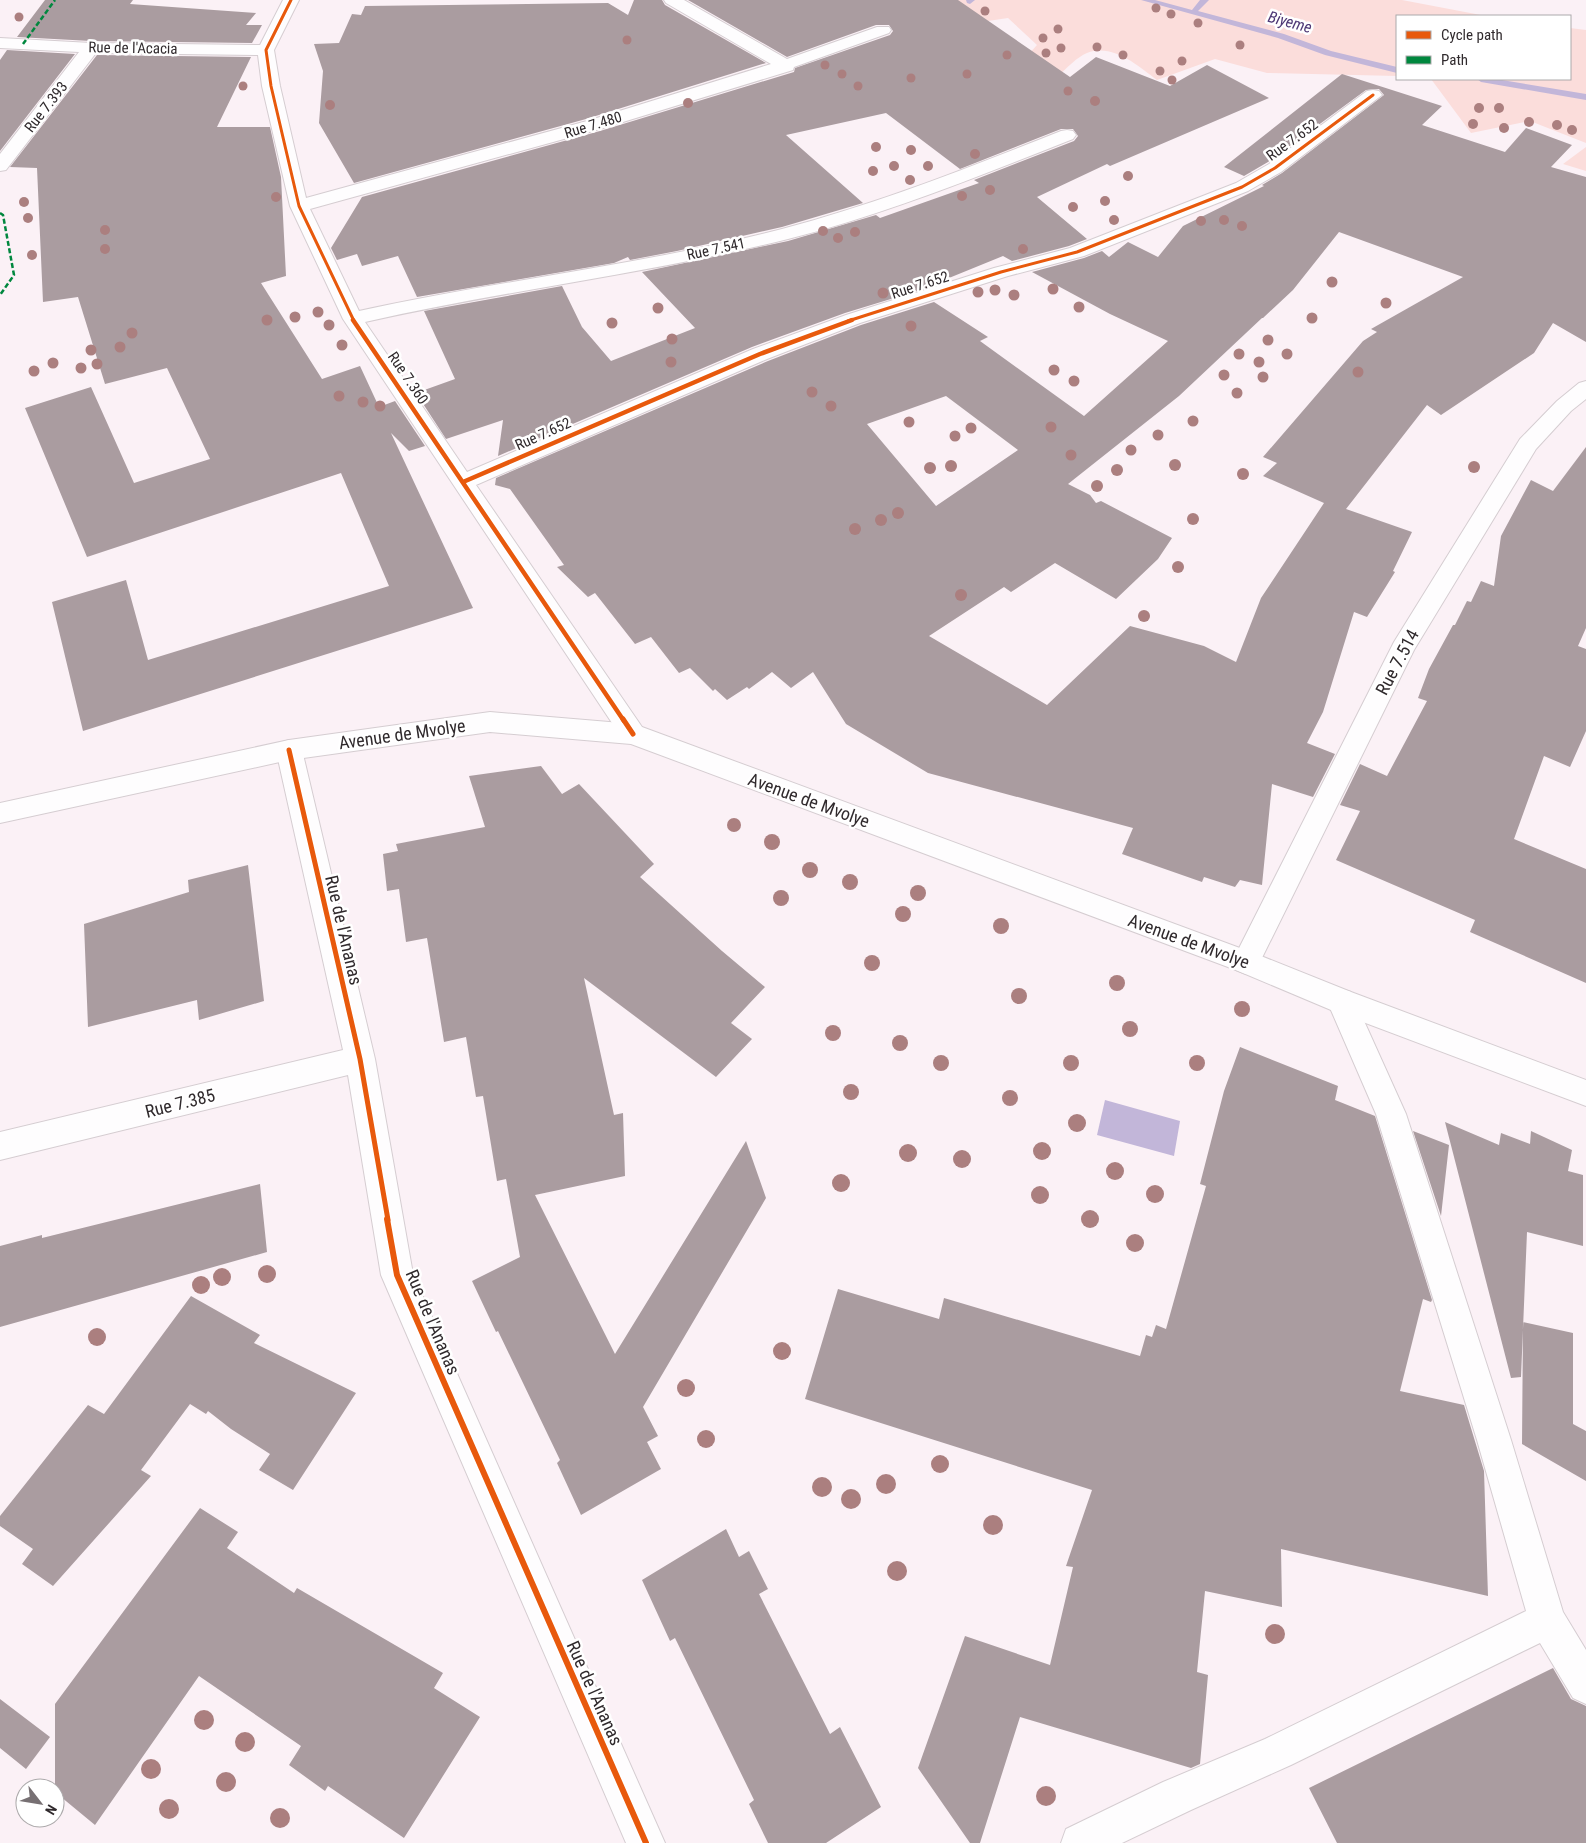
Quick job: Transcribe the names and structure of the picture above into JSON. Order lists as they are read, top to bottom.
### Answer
{
  "streets": {
    "street": [
      "Rue de l'Acacia",
      "Rue 7.393",
      "Rue 7.480",
      "Rue 7.652",
      "Rue 7.541",
      "Rue 7.360",
      "Rue 7.514",
      "Avenue de Mvolye",
      "Rue de l'Ananas",
      "Rue 7.385"
    ]
  },
  "crossings": [
    ["Rue de l'Acacia", "Rue 7.393"],
    ["Rue de l'Acacia", "Rue 7.360"],
    ["Rue 7.480", "Rue 7.360"],
    ["Rue 7.652", "Rue 7.360"],
    ["Rue 7.541", "Rue 7.360"],
    ["Rue 7.360", "Avenue de Mvolye"],
    ["Rue 7.514", "Avenue de Mvolye"],
    ["Avenue de Mvolye", "Rue de l'Ananas"],
    ["Rue de l'Ananas", "Rue 7.385"]
  ],
  "water": ["Biyeme"],
  "legend": ["Cycle path", "Path"],
  "north": "bottom right"
}
